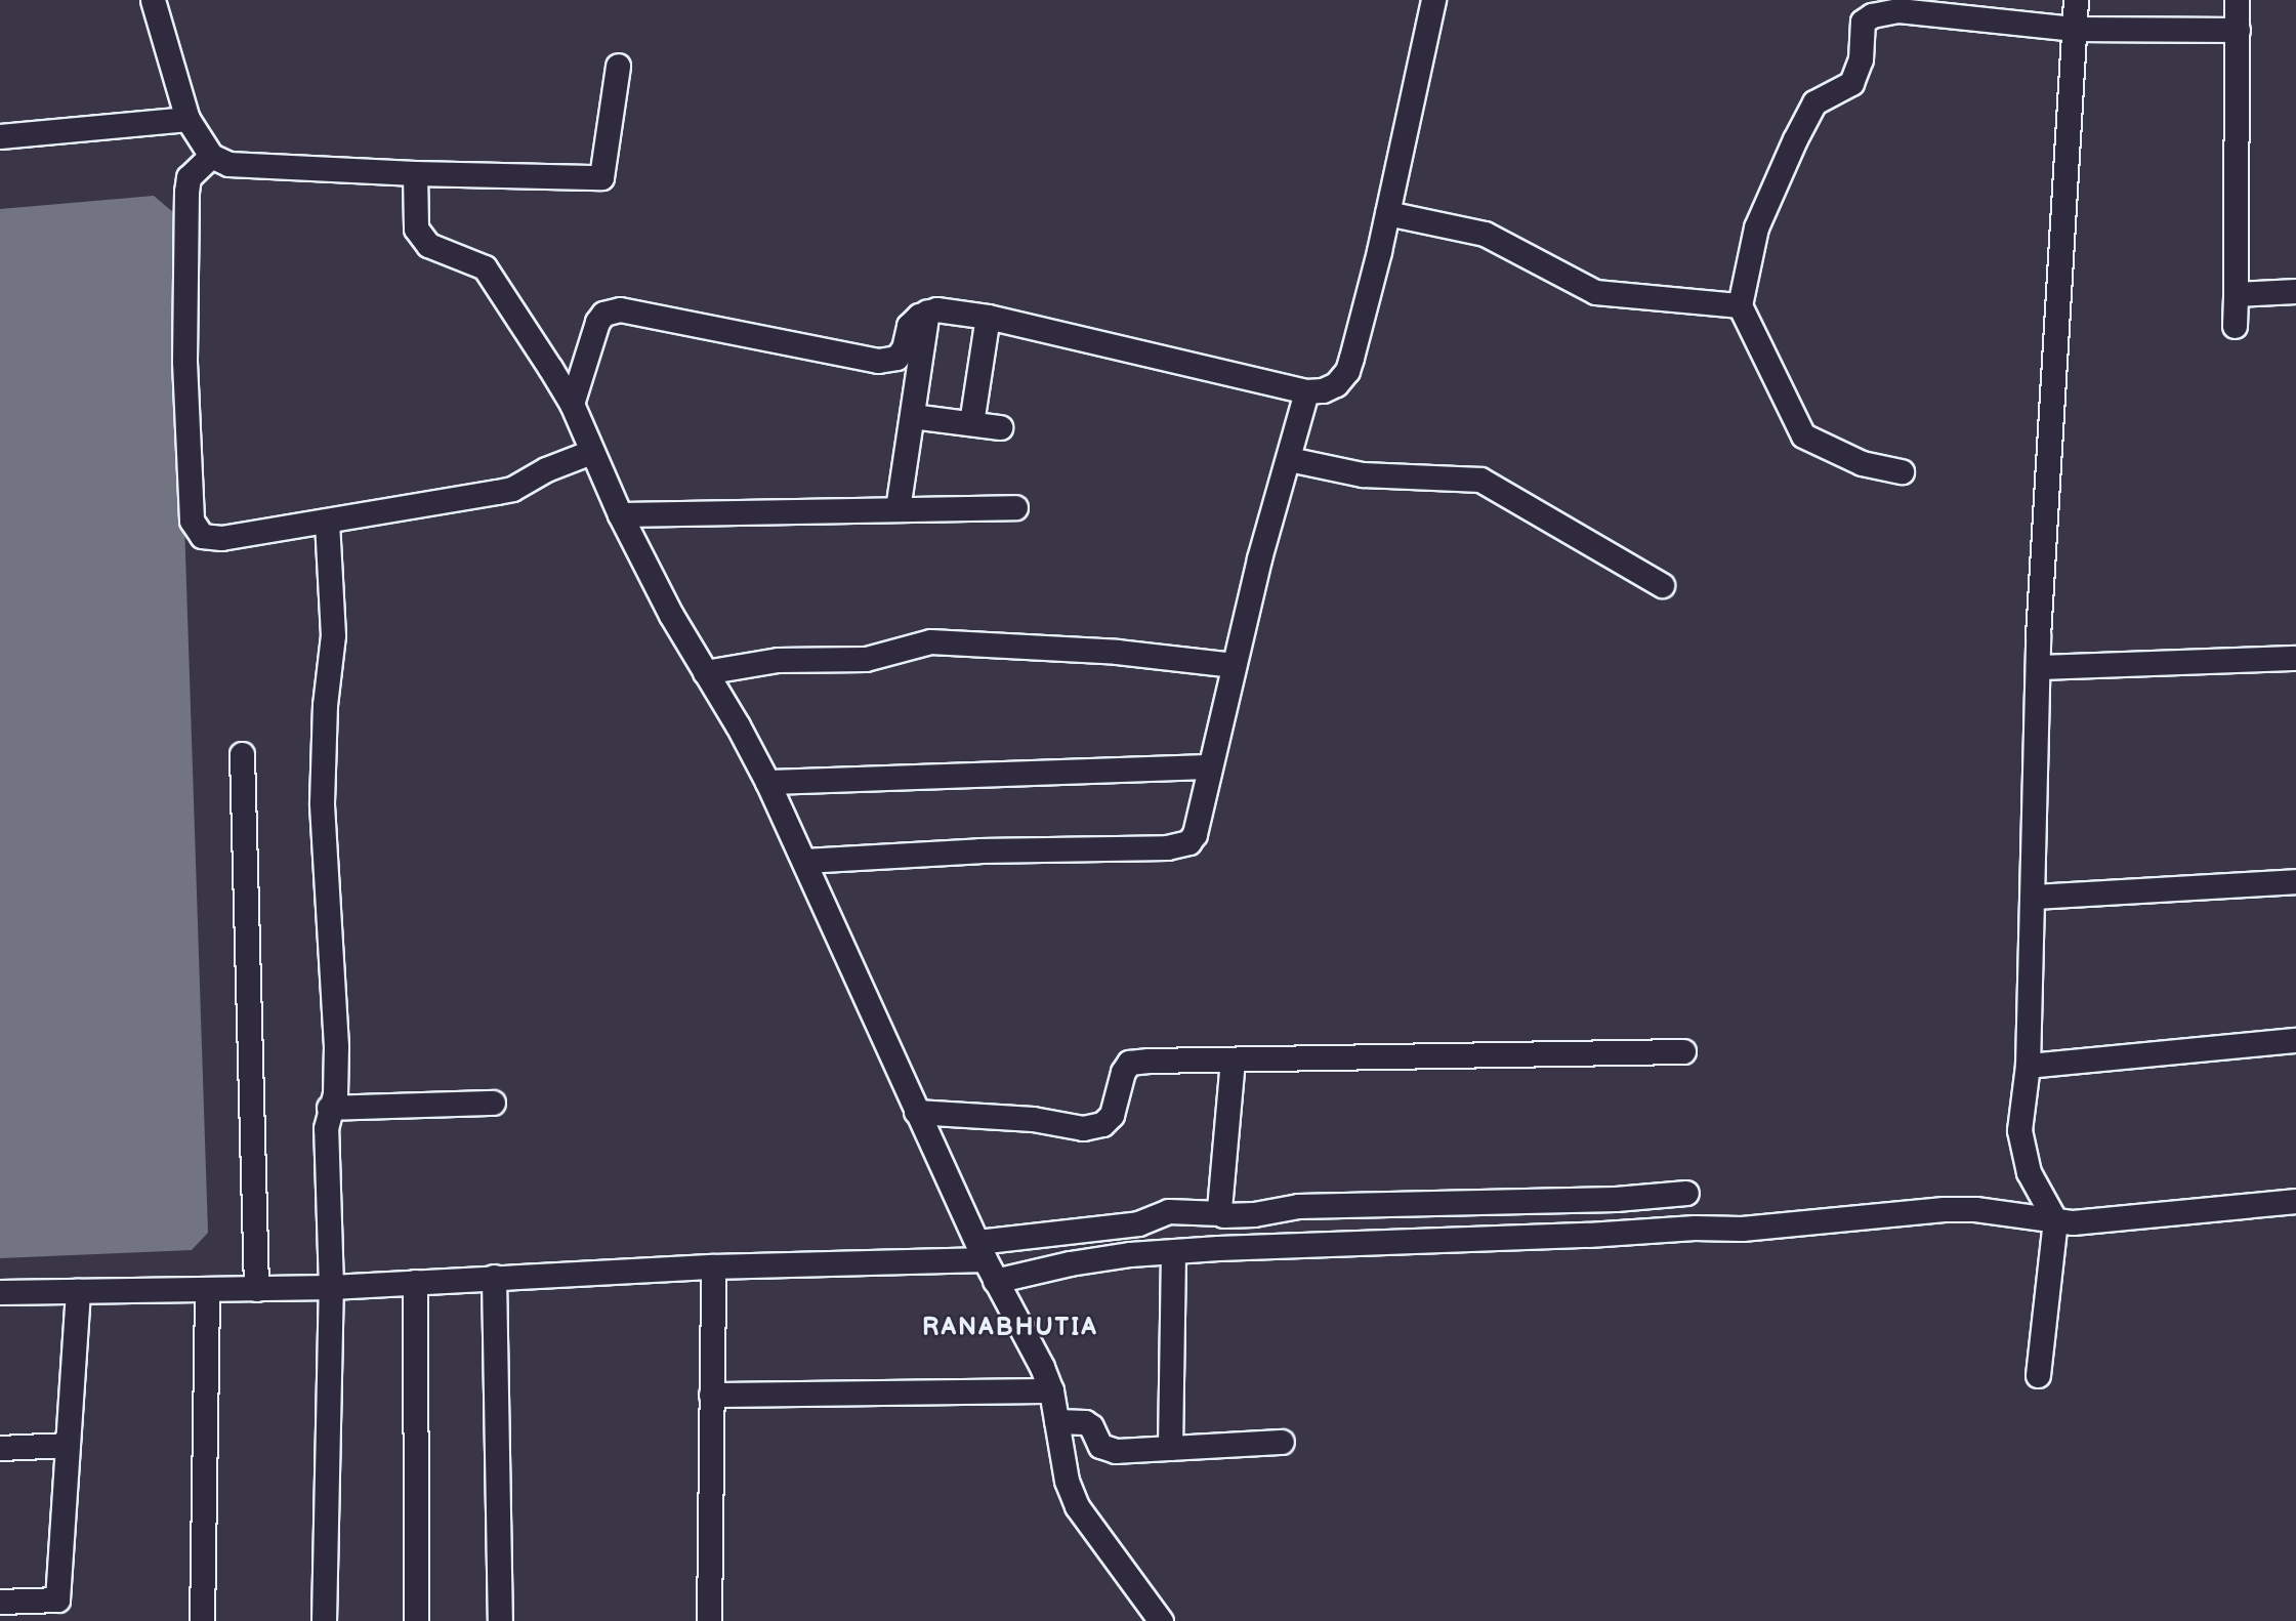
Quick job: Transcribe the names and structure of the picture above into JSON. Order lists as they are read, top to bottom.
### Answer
{
  "districts": ["RANABHUTIA"]
}
